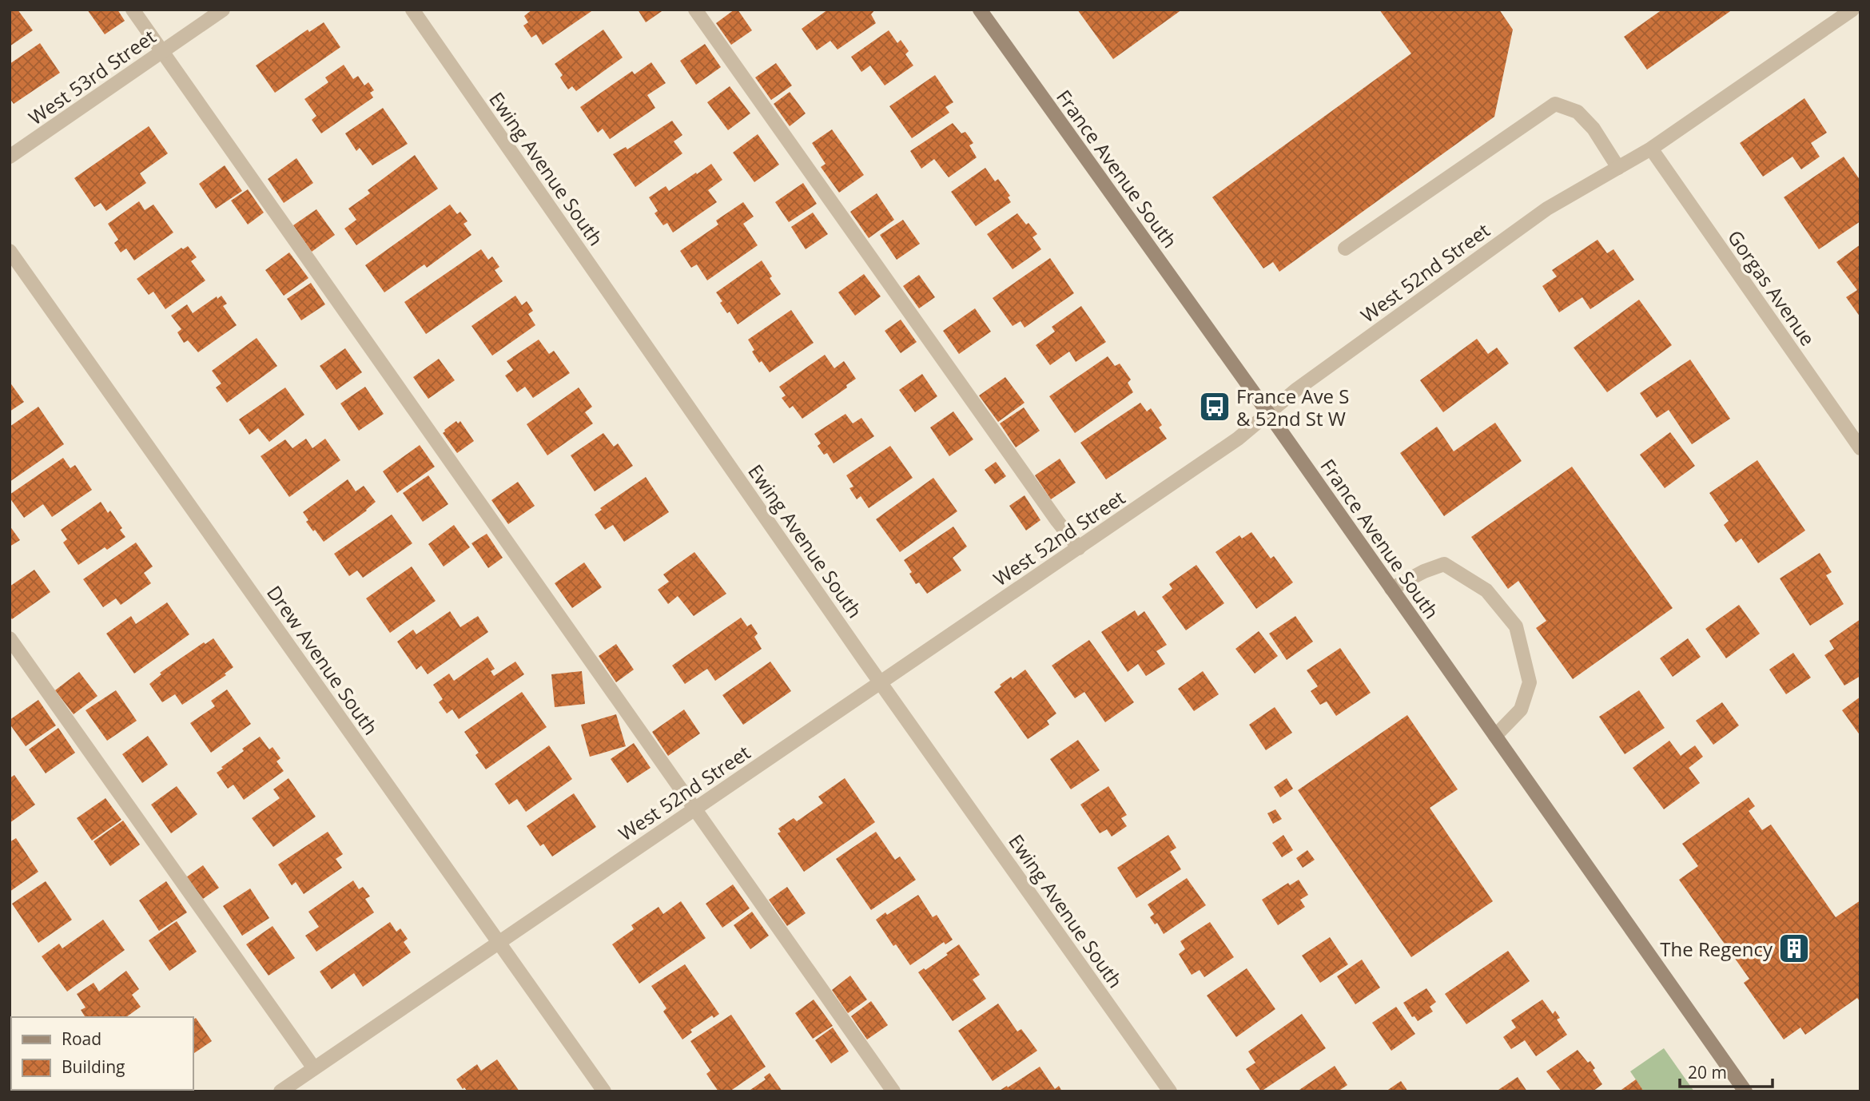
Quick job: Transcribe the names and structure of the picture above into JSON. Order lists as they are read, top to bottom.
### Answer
{
  "streets": {
    "main road": ["France Avenue South"],
    "street": [
      "West 53rd Street",
      "Ewing Avenue South",
      "West 52nd Street",
      "Gorgas Avenue",
      "Drew Avenue South"
    ]
  },
  "crossings": [
    ["Ewing Avenue South", "West 52nd Street"],
    ["France Avenue South", "West 52nd Street"],
    ["West 52nd Street", "Gorgas Avenue"],
    ["West 52nd Street", "Drew Avenue South"]
  ],
  "places": {
    "bus stop": ["France Ave S & 52nd St W"],
    "building": ["The Regency"]
  },
  "legend": ["Road", "Building"],
  "scale_bar": "20 m"
}
